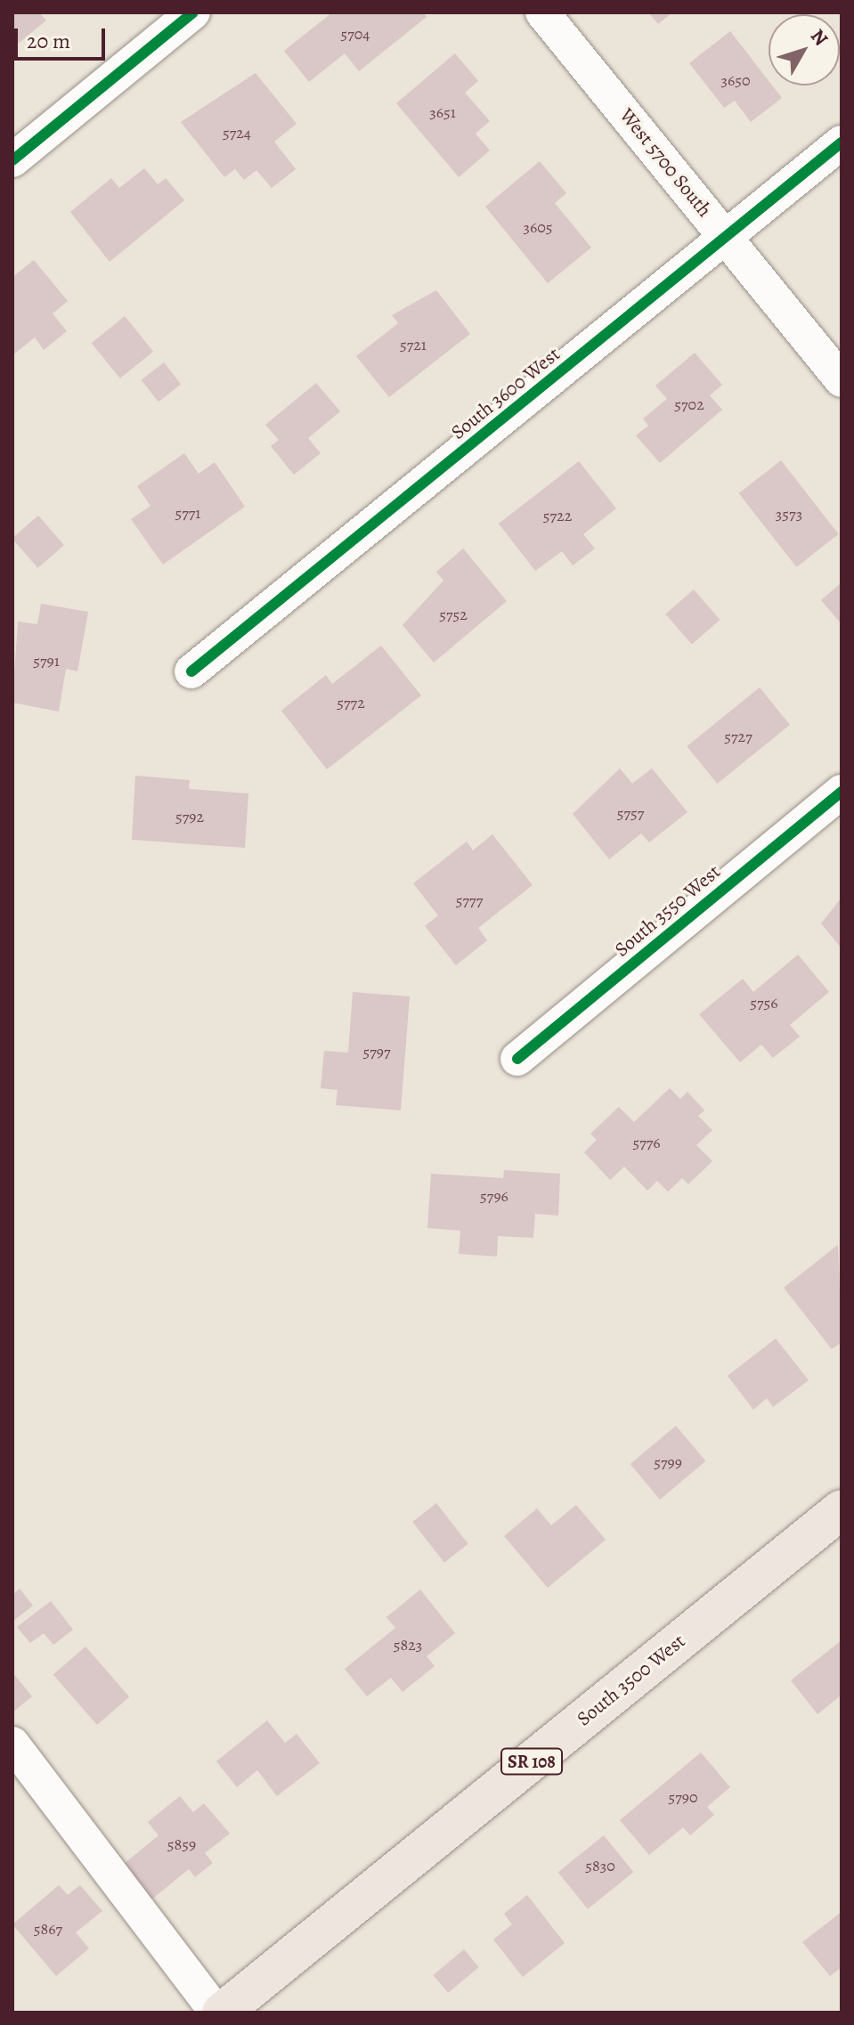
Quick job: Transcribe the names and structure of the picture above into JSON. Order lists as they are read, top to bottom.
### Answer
{
  "streets": {
    "main road": ["South 3500 West", "SR 108"],
    "street": ["West 5700 South", "South 3600 West", "South 3550 West"]
  },
  "crossings": [
    ["West 5700 South", "South 3600 West"]
  ],
  "house_numbers": [
    "5704",
    "3650",
    "3651",
    "5724",
    "3605",
    "5721",
    "5702",
    "5771",
    "3573",
    "5722",
    "5752",
    "5791",
    "5772",
    "5727",
    "5757",
    "5792",
    "5777",
    "5756",
    "5797",
    "5776",
    "5796",
    "5799",
    "5823",
    "5790",
    "5859",
    "5830",
    "5867"
  ],
  "scale_bar": "20 m",
  "north": "top right"
}
